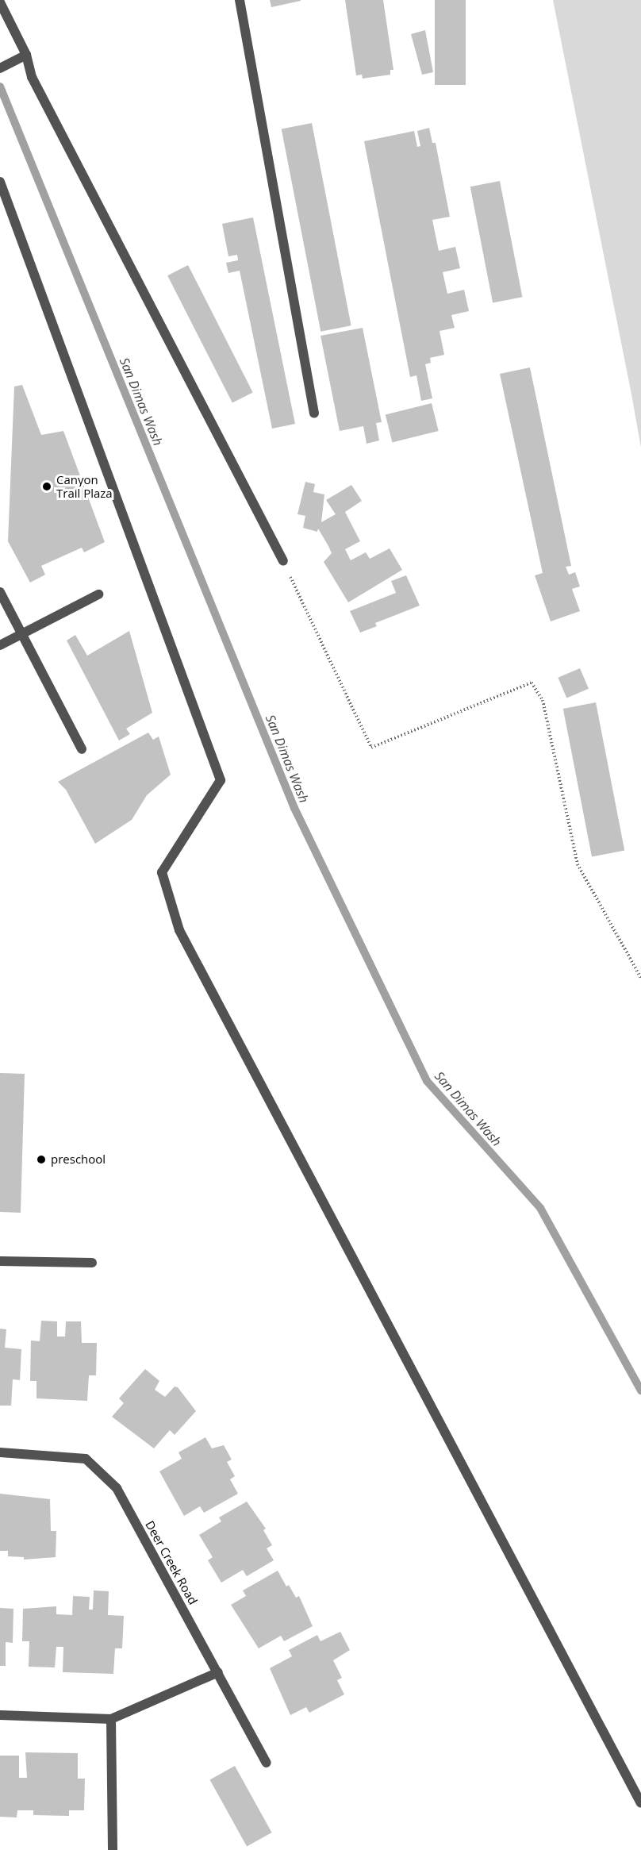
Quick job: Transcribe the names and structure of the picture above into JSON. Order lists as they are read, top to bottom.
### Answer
{
  "streets": {
    "street": ["Deer Creek Road"]
  },
  "water": ["San Dimas Wash"],
  "places": ["Canyon Trail Plaza", "preschool"]
}
